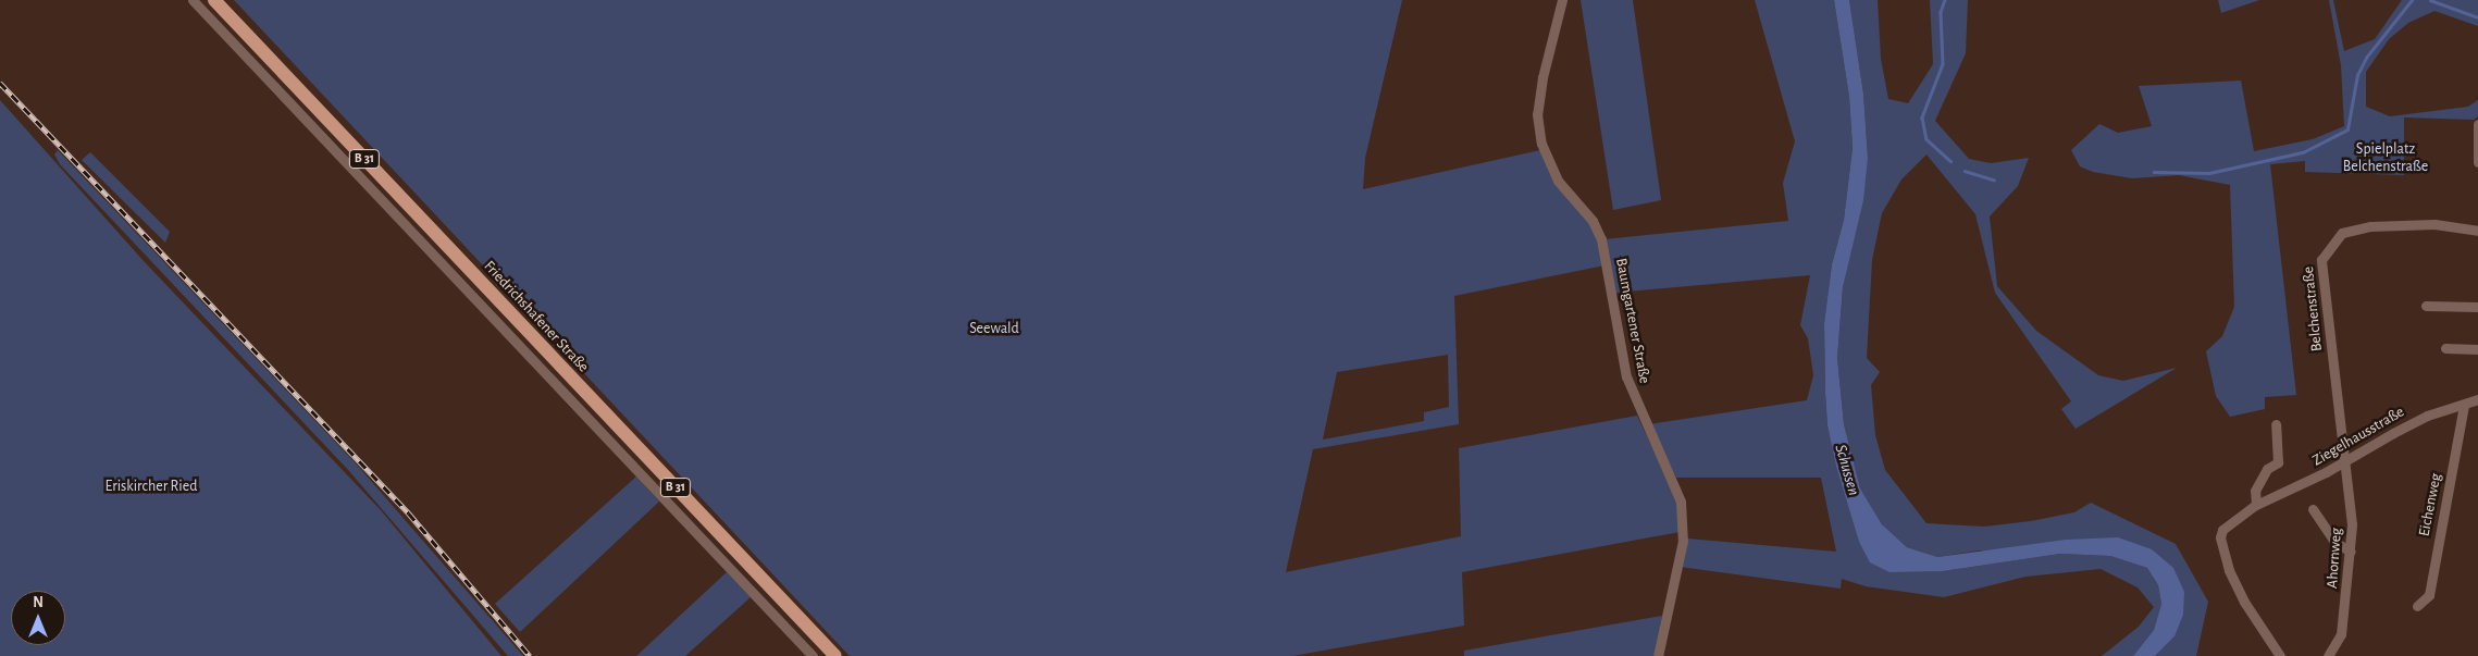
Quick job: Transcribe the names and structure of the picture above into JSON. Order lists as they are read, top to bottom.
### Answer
{
  "streets": {
    "main road": ["B 31", "Friedrichshafener Straße"],
    "street": [
      "Belchenstraße",
      "Baumgartener Straße",
      "Ziegelhausstraße",
      "Eichenweg",
      "Ahornweg"
    ]
  },
  "crossings": [
    ["Belchenstraße", "Ziegelhausstraße"],
    ["Belchenstraße", "Ahornweg"],
    ["Ziegelhausstraße", "Eichenweg"],
    ["Ziegelhausstraße", "Ahornweg"]
  ],
  "water": ["Schussen"],
  "parks": ["Spielplatz Belchenstraße", "Seewald", "Eriskircher Ried"],
  "north": "top"
}
